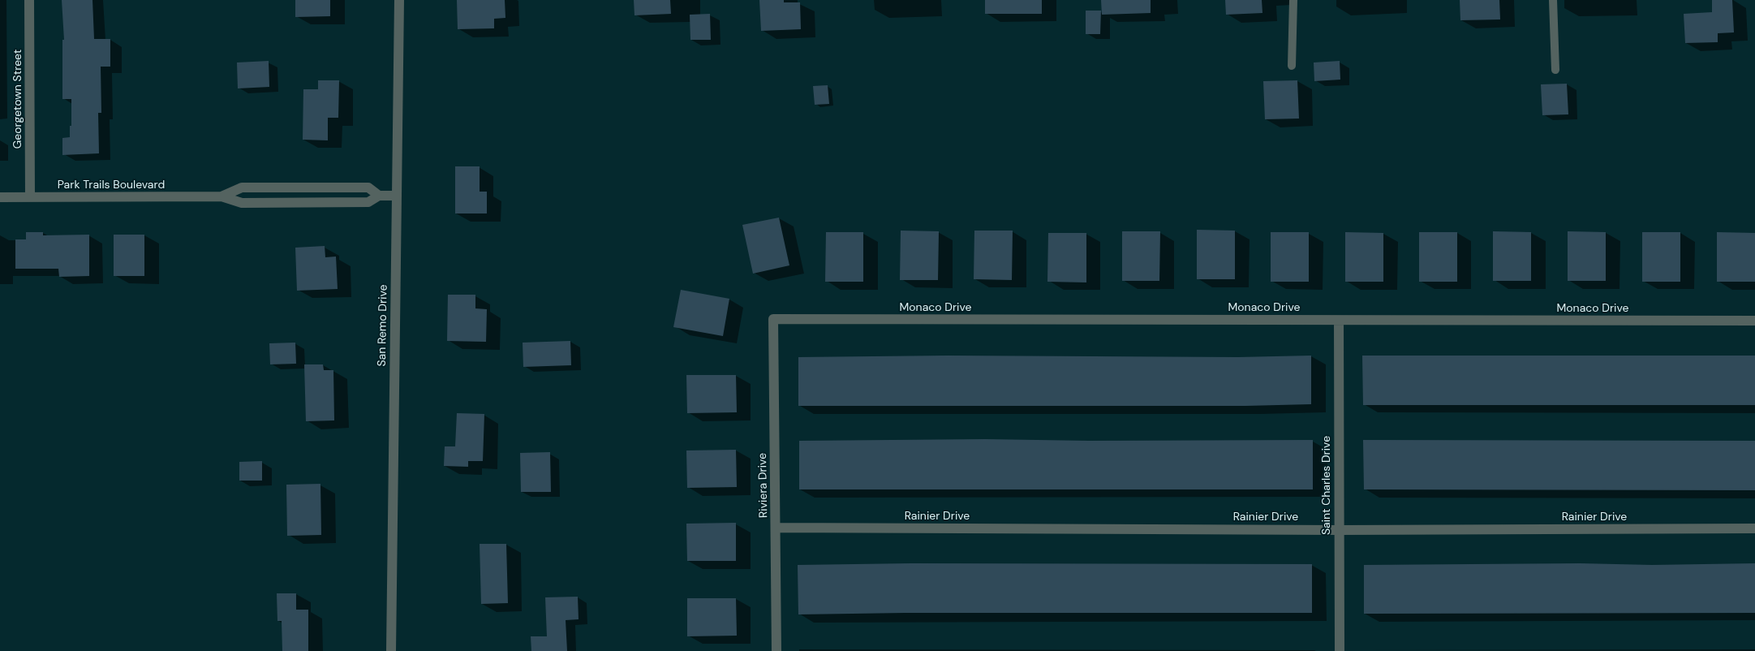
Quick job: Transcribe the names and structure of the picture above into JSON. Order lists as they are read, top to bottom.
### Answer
{
  "streets": {
    "street": [
      "Georgetown Street",
      "Park Trails Boulevard",
      "Monaco Drive",
      "San Remo Drive",
      "Riviera Drive",
      "Saint Charles Drive",
      "Rainier Drive"
    ]
  },
  "crossings": [
    ["Georgetown Street", "Park Trails Boulevard"],
    ["Park Trails Boulevard", "San Remo Drive"],
    ["Monaco Drive", "Riviera Drive"],
    ["Monaco Drive", "Saint Charles Drive"],
    ["Riviera Drive", "Rainier Drive"],
    ["Saint Charles Drive", "Rainier Drive"]
  ]
}
